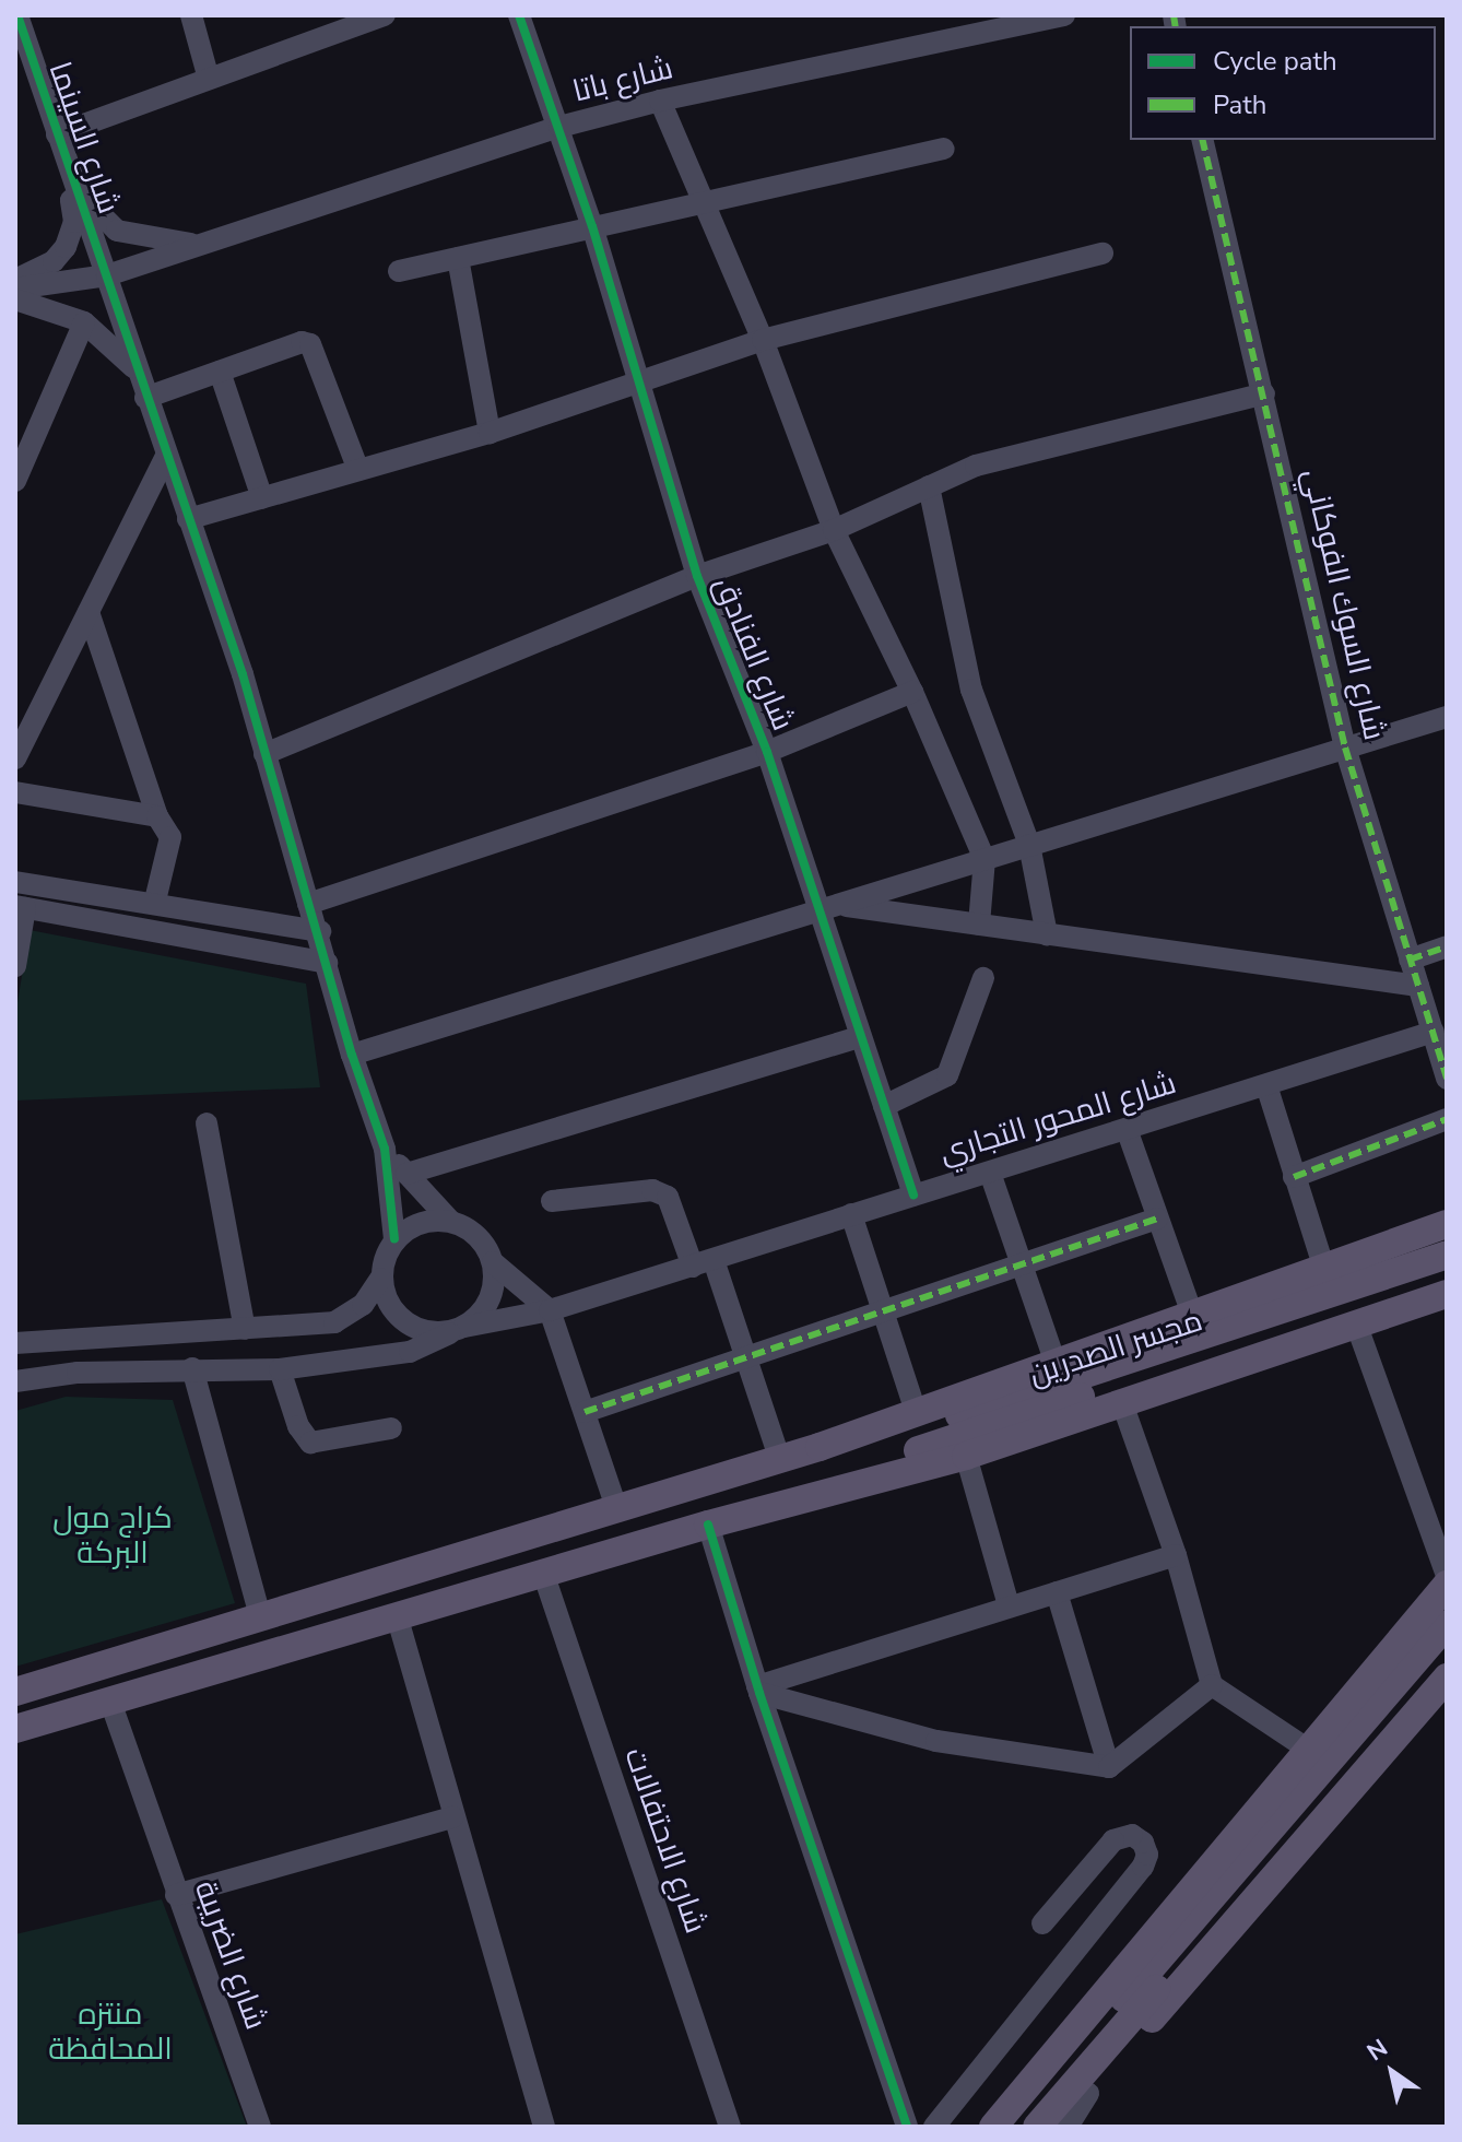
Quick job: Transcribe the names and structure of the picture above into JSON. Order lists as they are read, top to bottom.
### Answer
{
  "streets": {
    "main road": ["مجسر الصدرين"],
    "street": [
      "شارع باتا",
      "شارع السينما",
      "شارع السوك الفوكاني",
      "شارع الفنادق",
      "شارع المحور التجاري",
      "شارع الاحتفالات",
      "شارع الضريبة"
    ]
  },
  "crossings": [
    ["شارع باتا", "شارع السينما"],
    ["شارع باتا", "شارع الفنادق"],
    ["شارع السوك الفوكاني", "شارع المحور التجاري"],
    ["شارع الفنادق", "شارع المحور التجاري"],
    ["مجسر الصدرين", "شارع الاحتفالات"],
    ["مجسر الصدرين", "شارع الضريبة"]
  ],
  "parks": ["كراج مول البركة", "منتزه المحافظة"],
  "legend": ["Cycle path", "Path"],
  "north": "top left"
}
